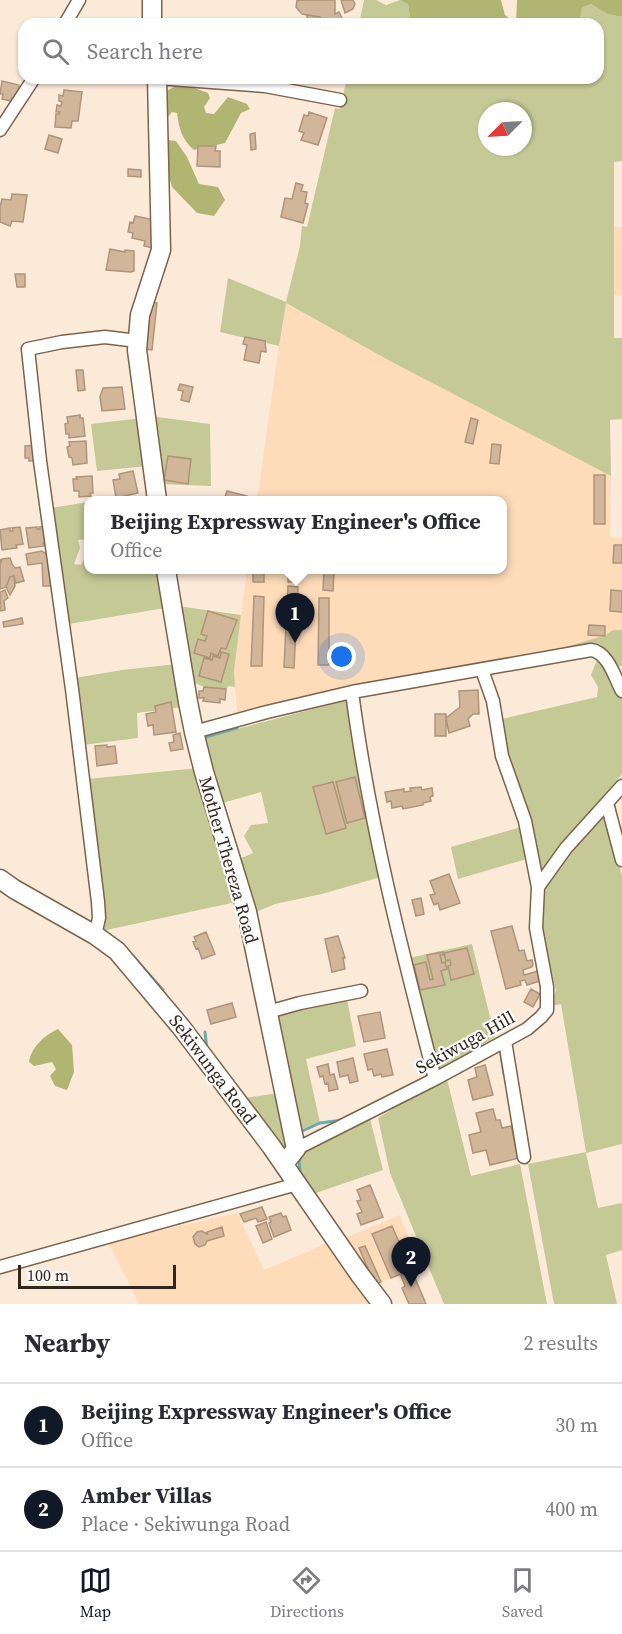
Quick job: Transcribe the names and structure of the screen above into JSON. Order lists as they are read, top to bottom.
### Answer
{
  "streets": {
    "street": ["Mother Thereza Road", "Sekiwuga Hill", "Sekiwunga Road"]
  },
  "crossings": [
    ["Mother Thereza Road", "Sekiwuga Hill"]
  ],
  "scale_bar": "100 m",
  "north": "bottom left",
  "page": {
    "search": "Search here",
    "popup": ["Beijing Expressway Engineer's Office", "Office"],
    "pins": ["1", "2"],
    "scale": "100 m",
    "heading": ["Nearby", "2 results"],
    "list": [
      {
        "mark": "1",
        "name": "Beijing Expressway Engineer's Office",
        "note": "Office",
        "value": "30 m"
      },
      {
        "mark": "2",
        "name": "Amber Villas",
        "note": "Place · Sekiwunga Road",
        "value": "400 m"
      }
    ],
    "nav": ["Map", "Directions", "Saved"]
  }
}
